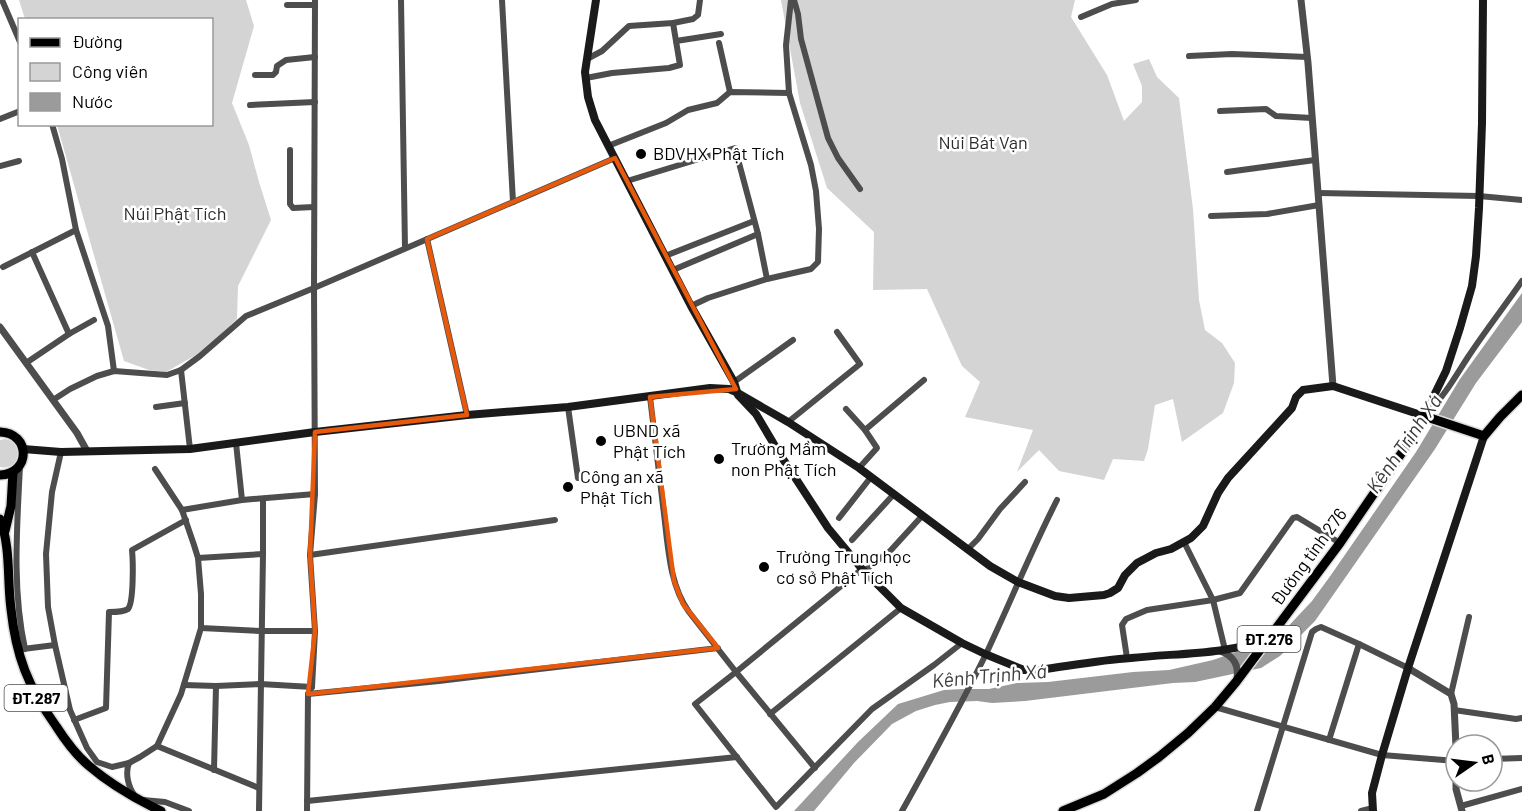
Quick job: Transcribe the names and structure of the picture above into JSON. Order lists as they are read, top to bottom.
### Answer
{
  "streets": {
    "main road": ["Đường tỉnh 276", "ĐT.276", "ĐT.287"]
  },
  "water": ["Kênh Trịnh Xá"],
  "parks": ["Núi Bát Vạn", "Núi Phật Tích"],
  "places": [
    "BDVHX Phật Tích",
    "UBND xã Phật Tích",
    "Trường Mầm non Phật Tích",
    "Công an xã Phật Tích",
    "Trường Trung học cơ sở Phật Tích"
  ],
  "legend": ["Đường", "Công viên", "Nước"],
  "north": "right"
}
